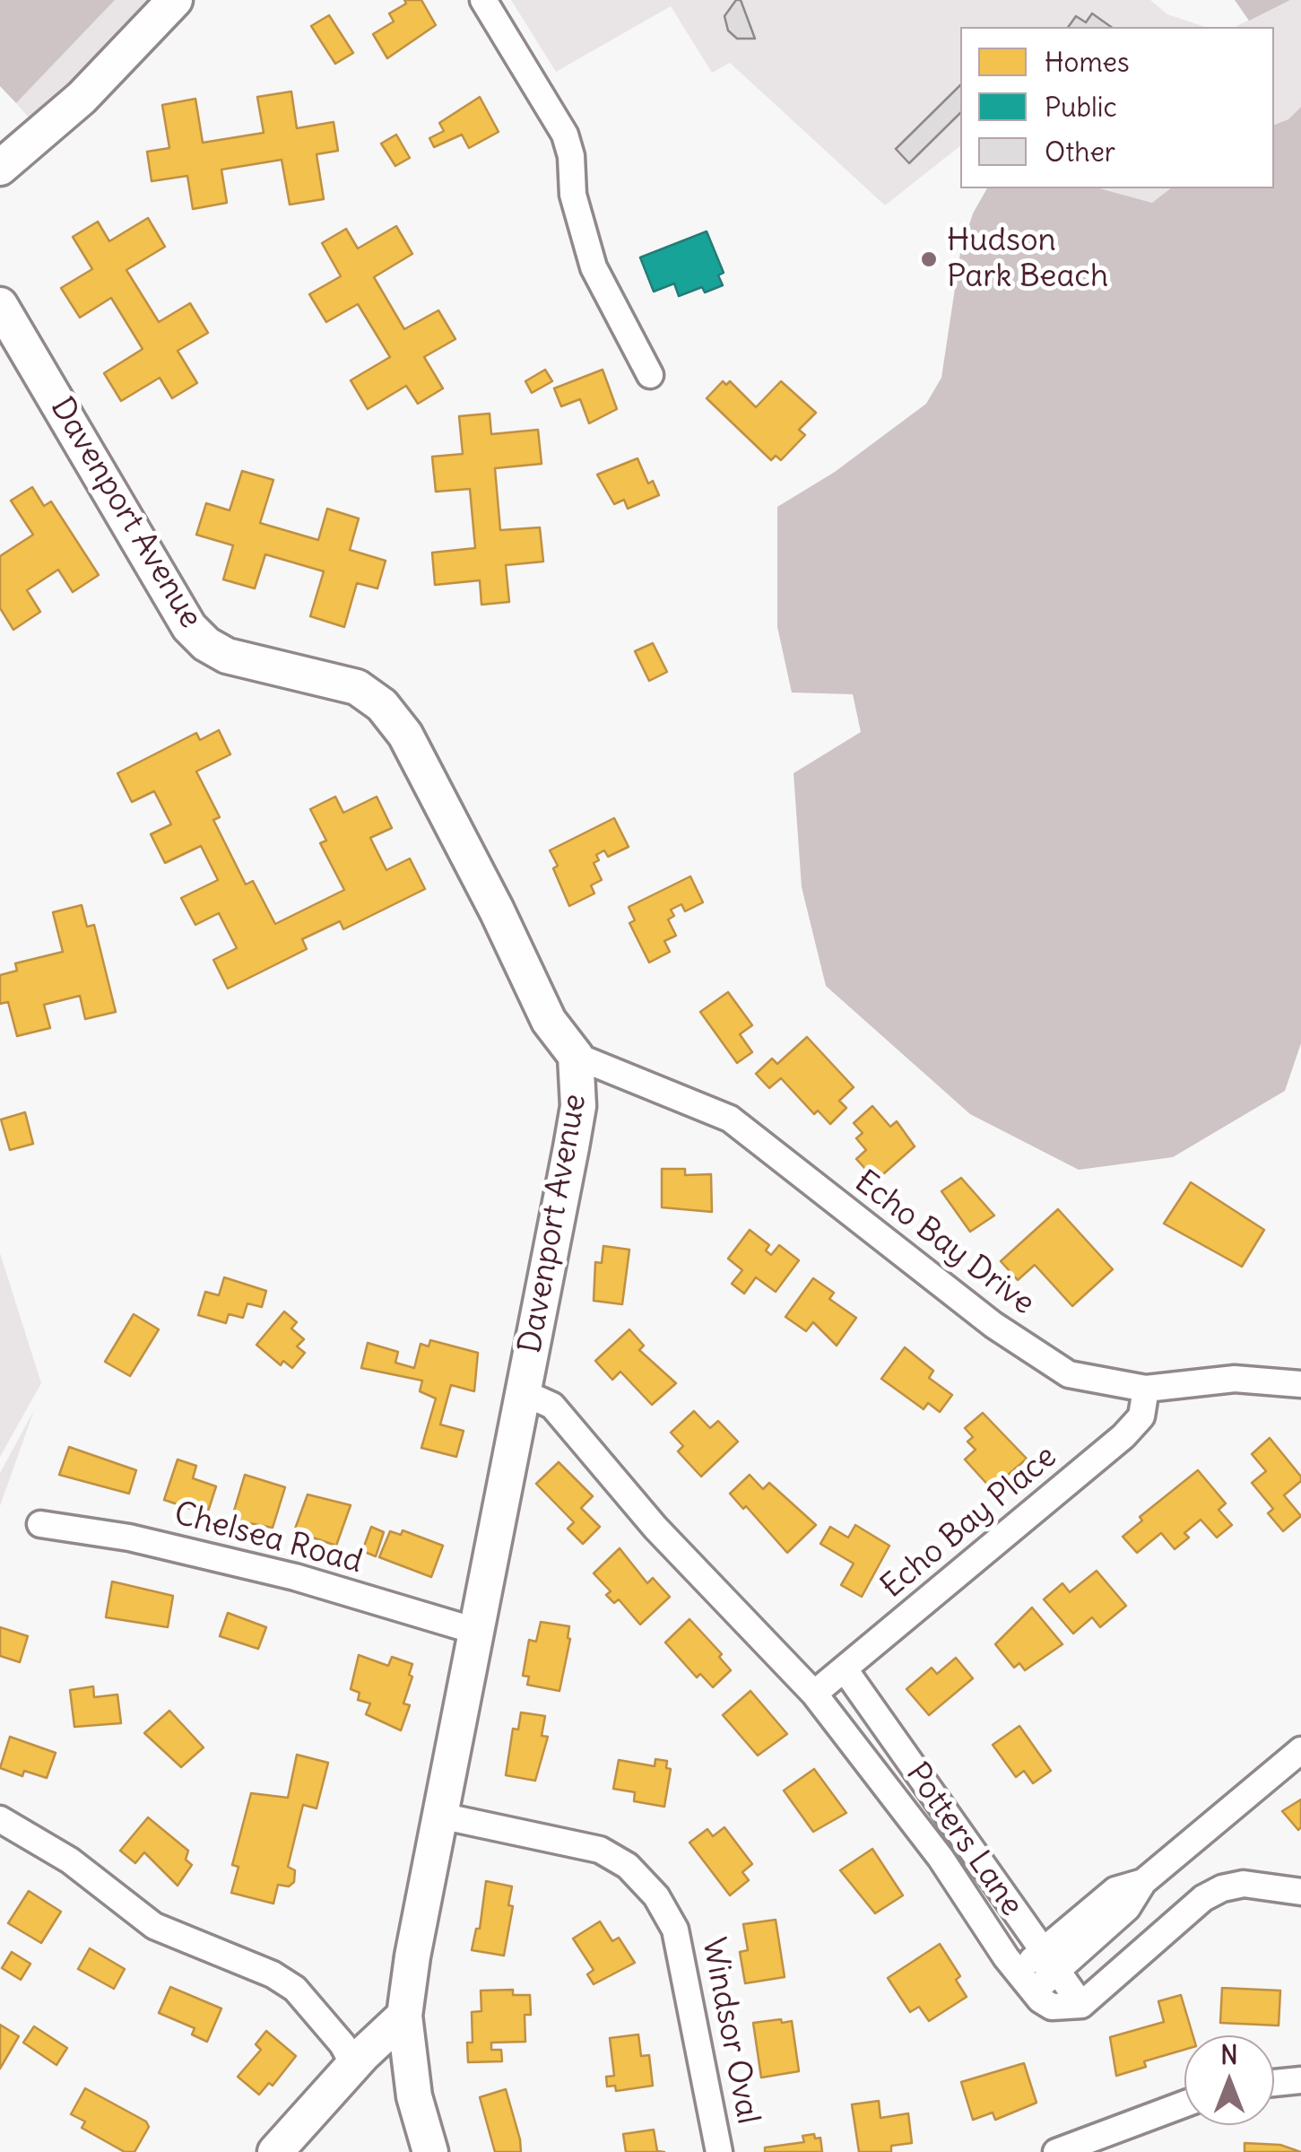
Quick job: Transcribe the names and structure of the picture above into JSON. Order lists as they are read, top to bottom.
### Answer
{
  "streets": {
    "street": [
      "Davenport Avenue",
      "Echo Bay Drive",
      "Echo Bay Place",
      "Chelsea Road",
      "Potters Lane",
      "Windsor Oval"
    ]
  },
  "crossings": [
    ["Davenport Avenue", "Echo Bay Drive"],
    ["Davenport Avenue", "Chelsea Road"],
    ["Davenport Avenue", "Potters Lane"],
    ["Davenport Avenue", "Windsor Oval"],
    ["Echo Bay Drive", "Echo Bay Place"],
    ["Echo Bay Place", "Potters Lane"]
  ],
  "places": ["Hudson Park Beach"],
  "legend": ["Homes", "Public", "Other"],
  "north": "top"
}
